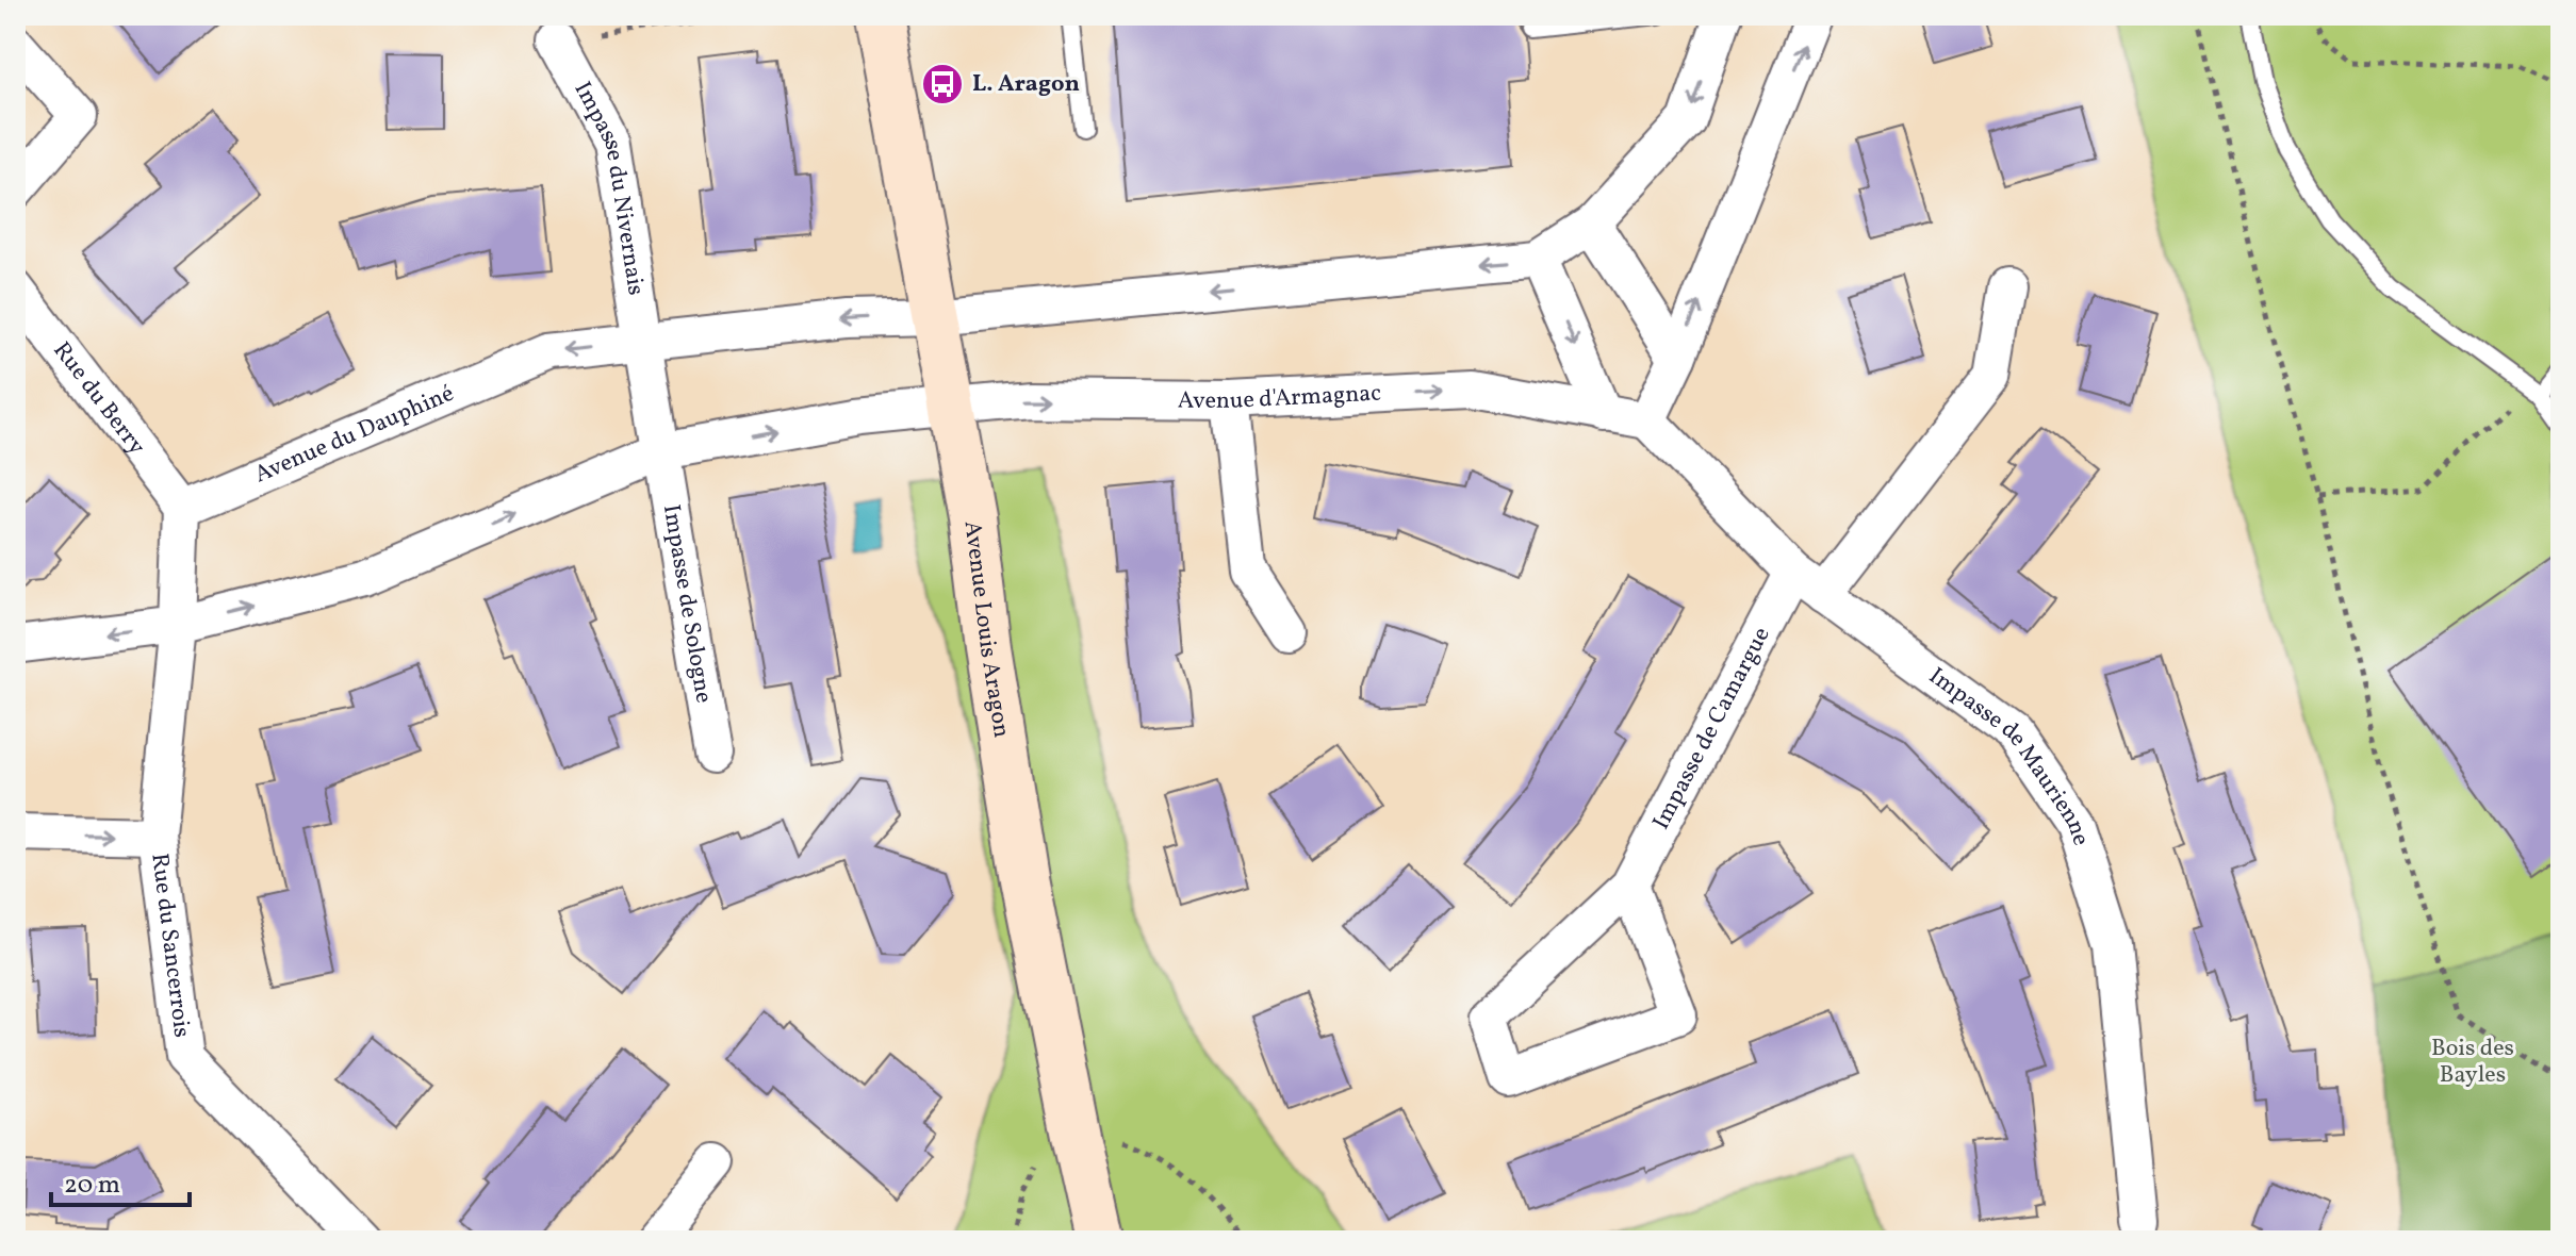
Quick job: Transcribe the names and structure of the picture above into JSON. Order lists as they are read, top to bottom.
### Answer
{
  "streets": {
    "main road": ["Avenue Louis Aragon"],
    "street": [
      "Impasse du Nivernais",
      "Avenue d'Armagnac",
      "Rue du Berry",
      "Avenue du Dauphiné",
      "Impasse de Sologne",
      "Impasse de Camargue",
      "Impasse de Maurienne",
      "Rue du Sancerrois"
    ]
  },
  "crossings": [
    ["Impasse du Nivernais", "Avenue du Dauphiné"],
    ["Avenue d'Armagnac", "Avenue Louis Aragon"],
    ["Avenue d'Armagnac", "Impasse de Maurienne"],
    ["Rue du Berry", "Avenue du Dauphiné"],
    ["Avenue du Dauphiné", "Avenue Louis Aragon"],
    ["Impasse de Camargue", "Impasse de Maurienne"]
  ],
  "parks": ["Bois des Bayles"],
  "places": {
    "bus stop": ["L. Aragon"]
  },
  "scale_bar": "20 m"
}
